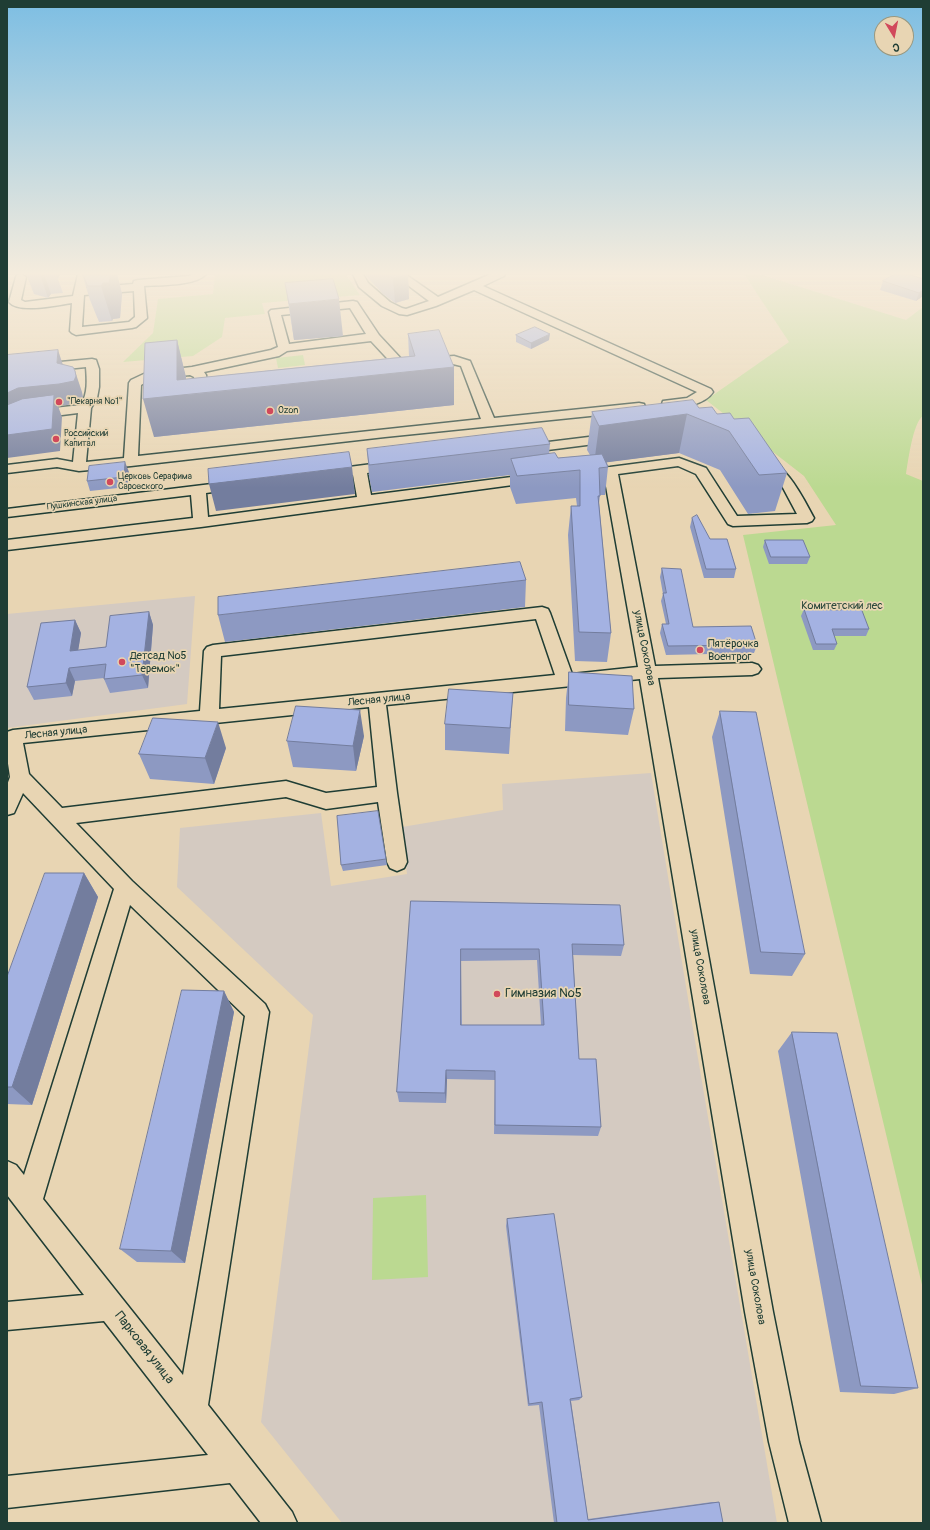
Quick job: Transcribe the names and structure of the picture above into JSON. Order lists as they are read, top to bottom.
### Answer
{
  "streets": {
    "street": [
      "Пушкинская улица",
      "улица Соколова",
      "Лесная улица",
      "Парковая улица"
    ]
  },
  "crossings": [
    ["улица Соколова", "Лесная улица"]
  ],
  "parks": ["Комитетский лес"],
  "places": [
    "\"Пекарня №1\"",
    "Ozon",
    "Российский Капитал",
    "Церковь Серафима Саровского",
    "Пятёрочка Воентрог",
    "Детсад №5 \"Теремок\"",
    "Гимназия №5"
  ],
  "north": "bottom"
}
